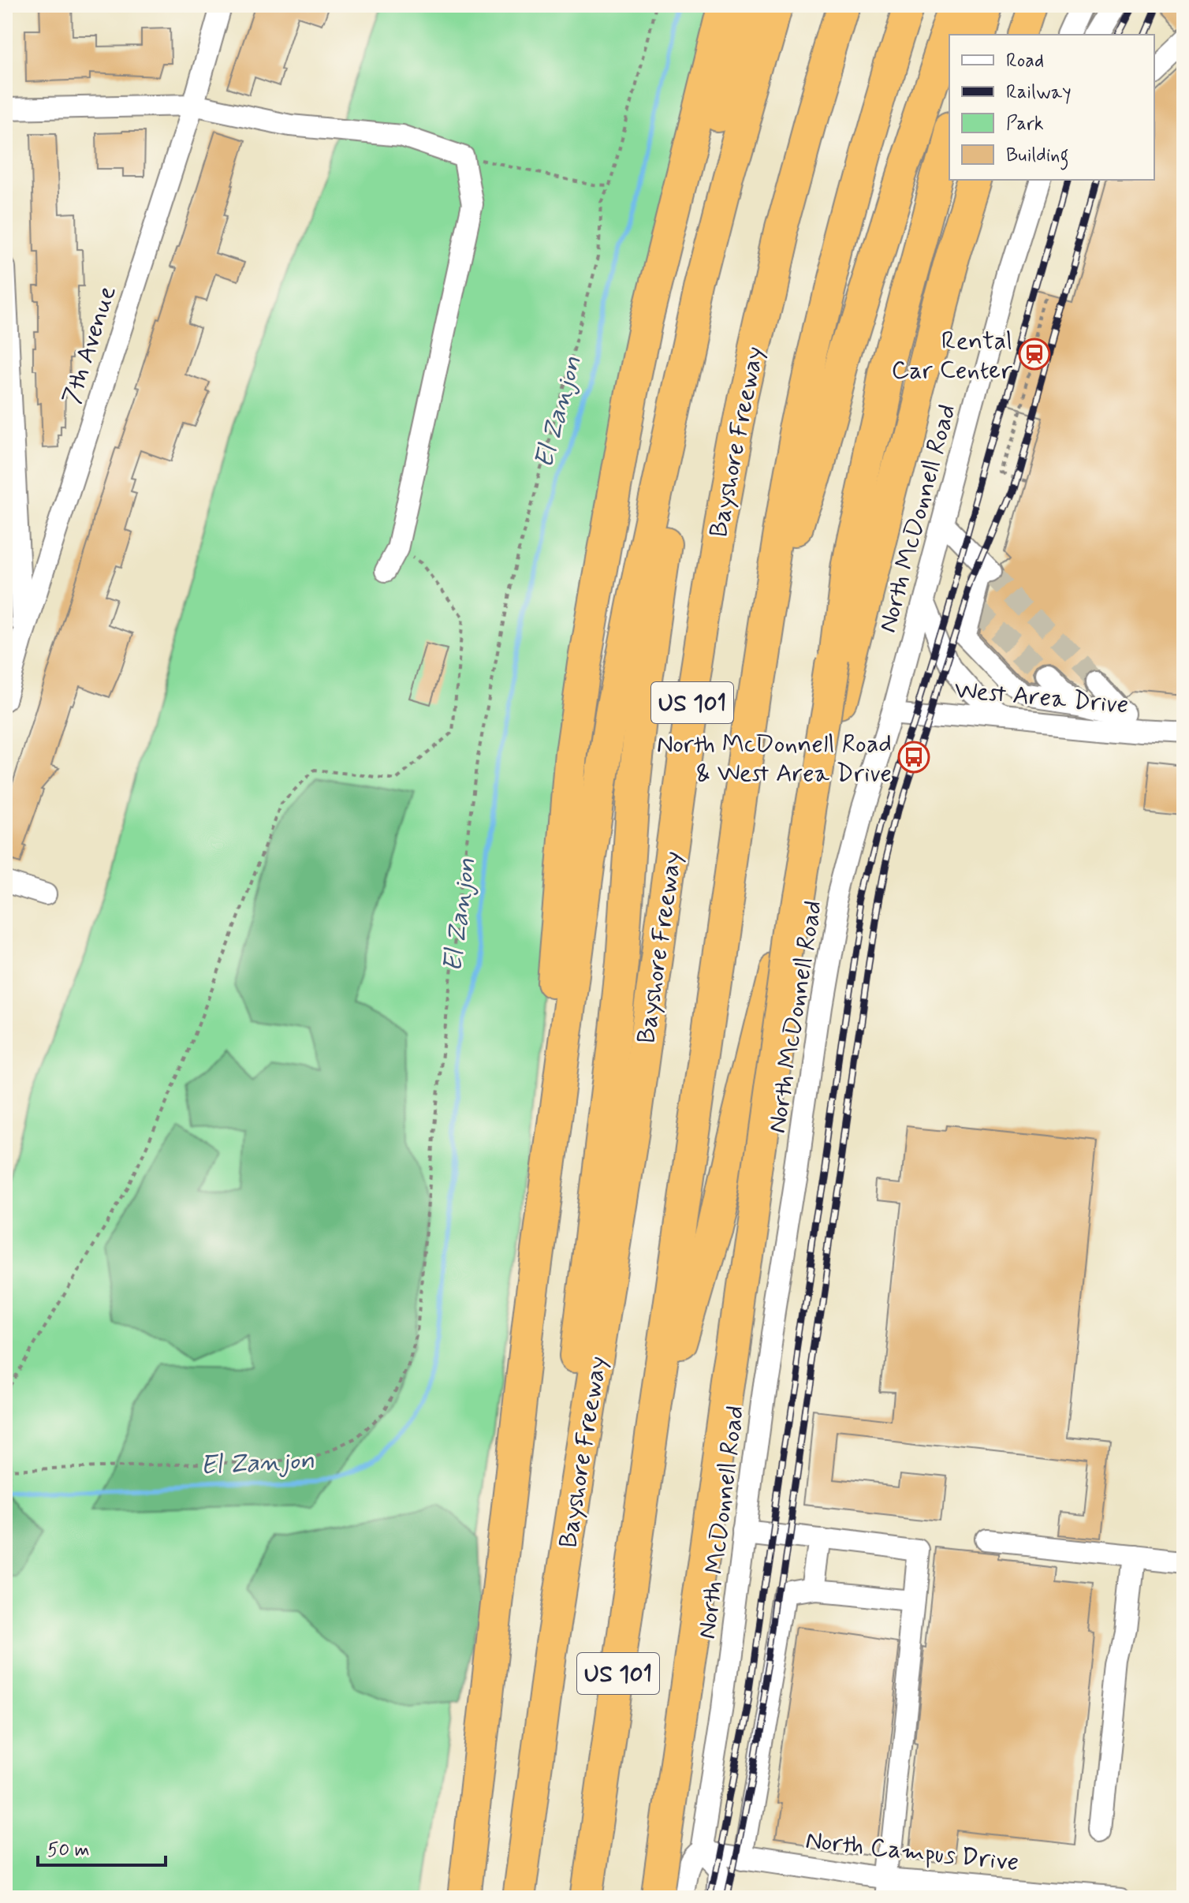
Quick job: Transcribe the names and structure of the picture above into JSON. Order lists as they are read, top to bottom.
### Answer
{
  "streets": {
    "highway": ["Bayshore Freeway", "US 101"],
    "street": [
      "7th Avenue",
      "North McDonnell Road",
      "West Area Drive",
      "North Campus Drive"
    ]
  },
  "crossings": [
    ["North McDonnell Road", "West Area Drive"],
    ["North McDonnell Road", "North Campus Drive"]
  ],
  "water": ["El Zanjon"],
  "places": {
    "station": ["Rental Car Center"],
    "bus stop": ["North McDonnell Road & West Area Drive"]
  },
  "legend": [
    "Road",
    "Railway",
    "Park",
    "Building"
  ],
  "scale_bar": "50 m"
}
